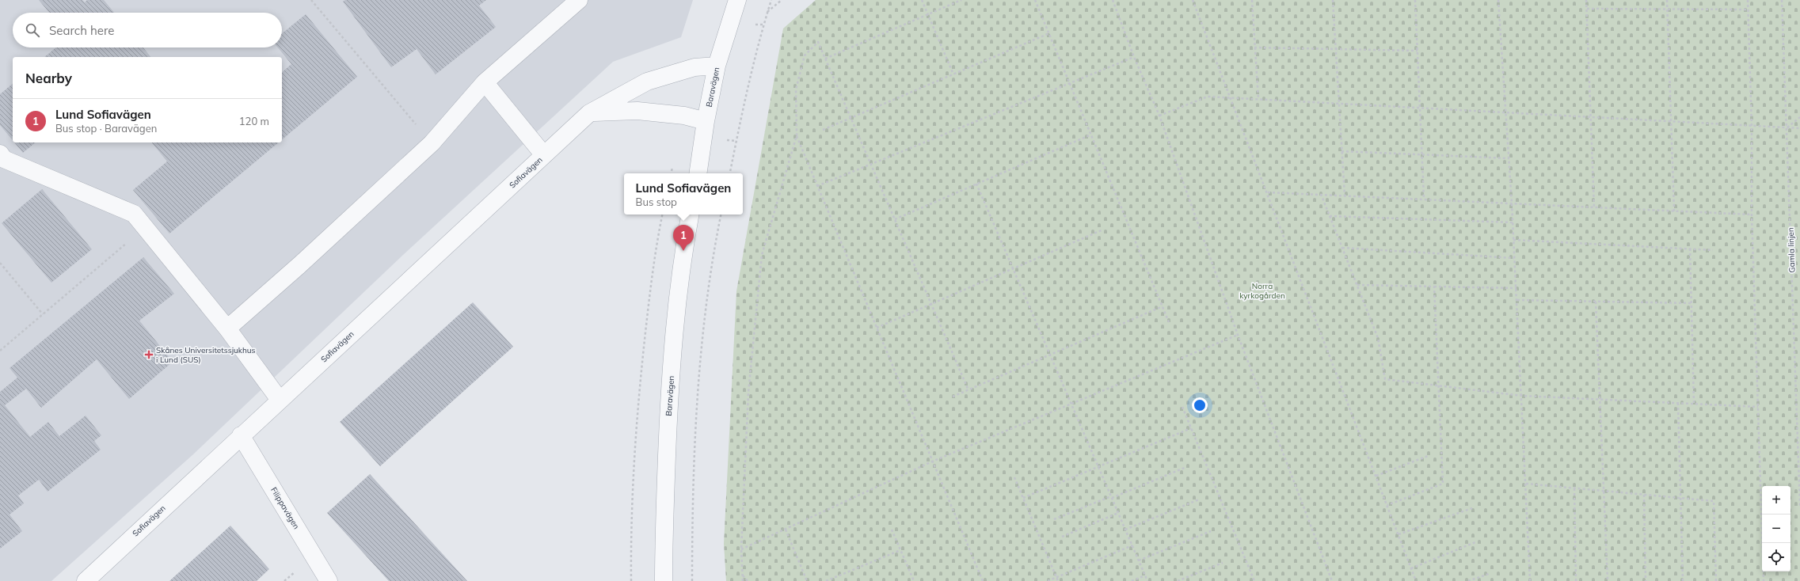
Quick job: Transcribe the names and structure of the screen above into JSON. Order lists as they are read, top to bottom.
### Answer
{
  "streets": {
    "street": ["Baravägen", "Sofiavägen", "Filippavägen"],
    "path": ["Gamla linjen"]
  },
  "crossings": [
    ["Baravägen", "Sofiavägen"],
    ["Sofiavägen", "Filippavägen"]
  ],
  "parks": ["Norra kyrkogården"],
  "places": {
    "health": ["Skånes Universitetssjukhus i Lund (SUS)"]
  },
  "page": {
    "search": "Search here",
    "heading": "Nearby",
    "list": [
      {
        "mark": "1",
        "name": "Lund Sofiavägen",
        "note": "Bus stop · Baravägen",
        "value": "120 m"
      }
    ],
    "popup": ["Lund Sofiavägen", "Bus stop"],
    "pins": "1",
    "map_buttons": ["+", "−"]
  }
}
